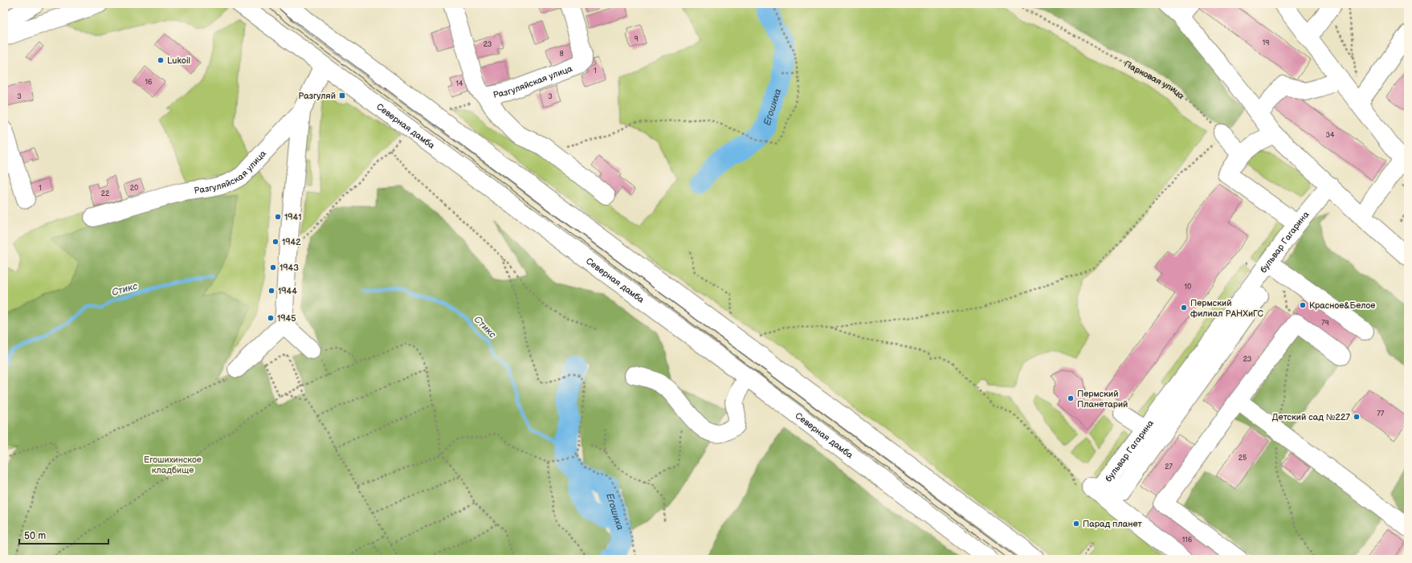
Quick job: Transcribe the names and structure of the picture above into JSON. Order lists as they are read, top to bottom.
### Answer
{
  "streets": {
    "main road": ["Разгуляйская улица", "Северная дамба", "бульвар Гагарина"],
    "path": ["Парковая улица"]
  },
  "crossings": [
    ["Разгуляйская улица", "Северная дамба"]
  ],
  "water": ["Егошиха", "Стикс"],
  "parks": ["Егошихинское кладбище"],
  "places": {
    "other": [
      "Lukoil",
      "1941",
      "1942",
      "1943",
      "1944",
      "Красное&Белое",
      "Пермский филиал РАНХиГС",
      "1945",
      "Пермский Планетарий",
      "Детский сад №227",
      "Парад планет"
    ],
    "transit": ["Разгуляй"]
  },
  "house_numbers": [
    "9",
    "19",
    "23",
    "8",
    "1",
    "16",
    "14",
    "3",
    "3",
    "34",
    "1",
    "20",
    "22",
    "10",
    "79",
    "23",
    "77",
    "25",
    "27",
    "116"
  ],
  "scale_bar": "50 m"
}
